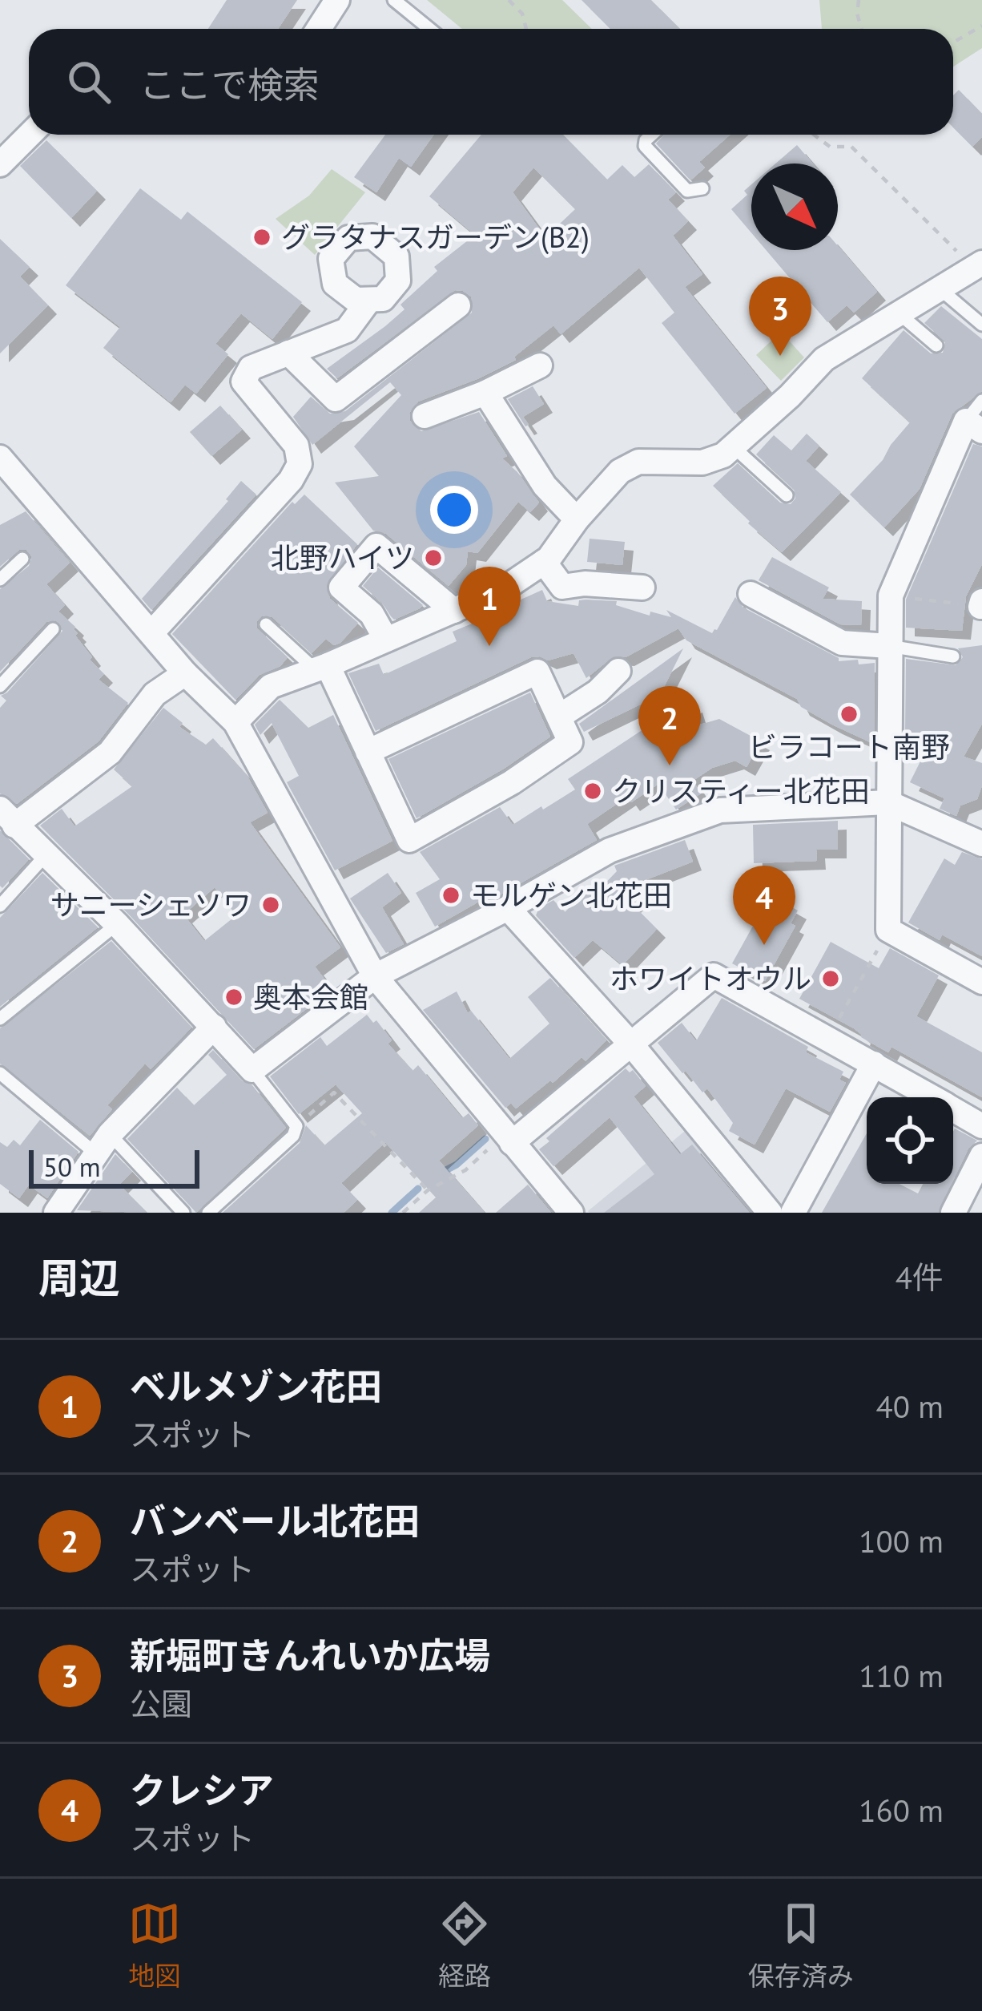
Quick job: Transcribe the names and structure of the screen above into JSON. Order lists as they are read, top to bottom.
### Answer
{
  "places": [
    "グラタナスガーデン(B2)",
    "北野ハイツ",
    "ビラコート南野",
    "クリスティー北花田",
    "モルゲン北花田",
    "サニーシェソワ",
    "ホワイトオウル",
    "奥本会館"
  ],
  "scale_bar": "50 m",
  "north": "bottom right",
  "page": {
    "search": "ここで検索",
    "pins": [
      "3",
      "1",
      "2",
      "4"
    ],
    "scale": "50 m",
    "heading": ["周辺", "4件"],
    "list": [
      {
        "mark": "1",
        "name": "ベルメゾン花田",
        "note": "スポット",
        "value": "40 m"
      },
      {
        "mark": "2",
        "name": "バンベール北花田",
        "note": "スポット",
        "value": "100 m"
      },
      {
        "mark": "3",
        "name": "新堀町きんれいか広場",
        "note": "公園",
        "value": "110 m"
      },
      {
        "mark": "4",
        "name": "クレシア",
        "note": "スポット",
        "value": "160 m"
      }
    ],
    "nav": ["地図", "経路", "保存済み"]
  }
}
